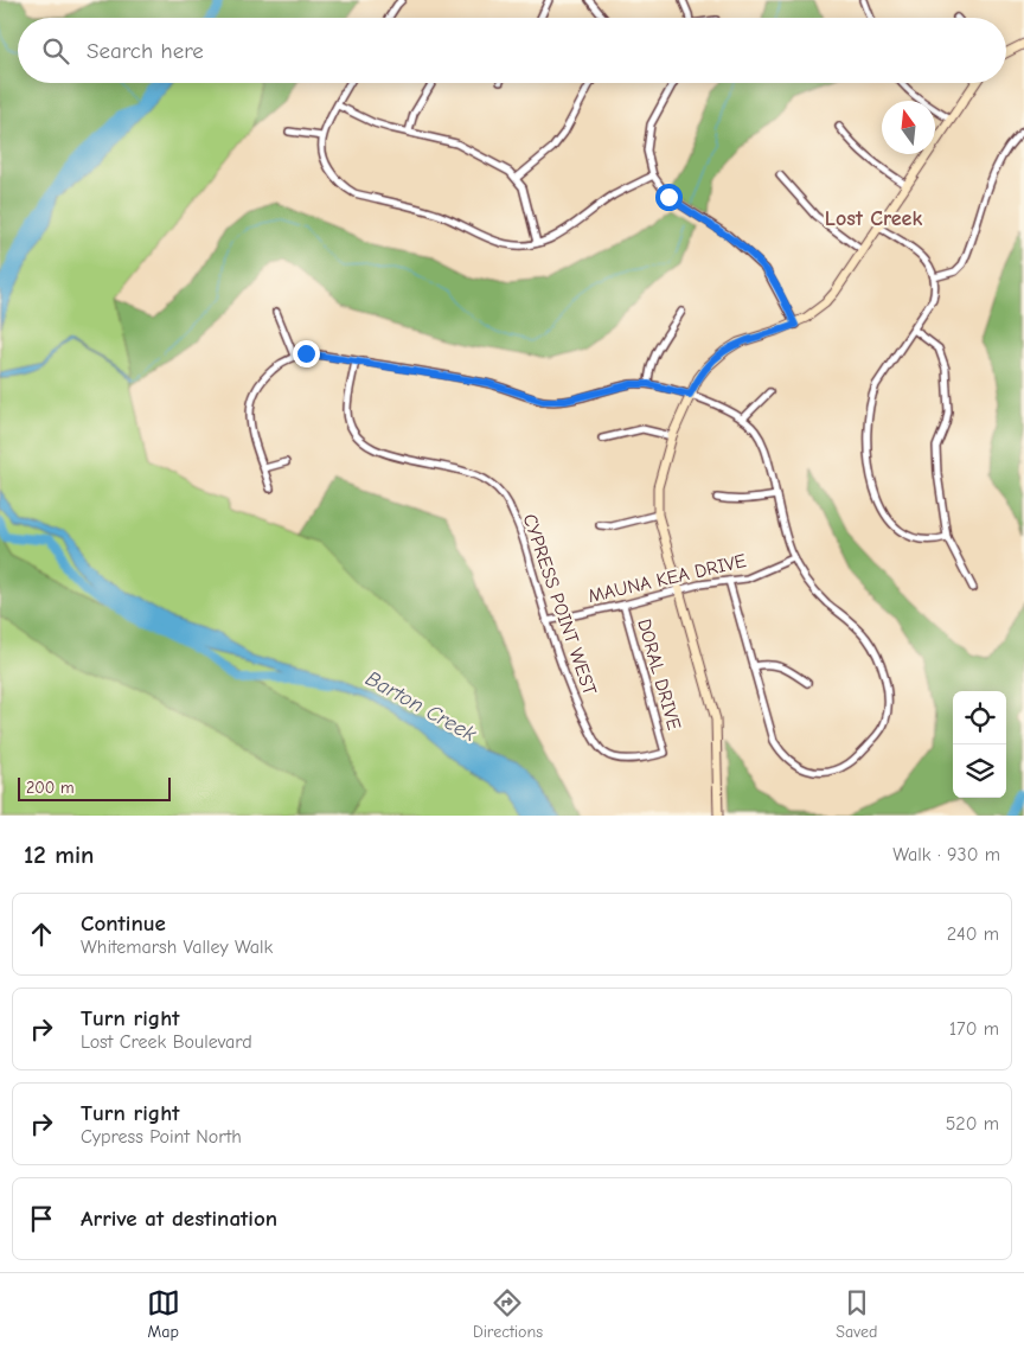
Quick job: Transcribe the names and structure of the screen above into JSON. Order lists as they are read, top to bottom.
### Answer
{
  "streets": {
    "street": ["MAUNA KEA DRIVE", "CYPRESS POINT WEST", "DORAL DRIVE"]
  },
  "crossings": [
    ["MAUNA KEA DRIVE", "CYPRESS POINT WEST"],
    ["MAUNA KEA DRIVE", "DORAL DRIVE"],
    ["CYPRESS POINT WEST", "DORAL DRIVE"]
  ],
  "districts": ["Lost Creek"],
  "water": ["Barton Creek"],
  "scale_bar": "200 m",
  "north": "top",
  "page": {
    "search": "Search here",
    "scale": "200 m",
    "heading": ["12 min", "Walk · 930 m"],
    "list": [
      ["Continue", "Whitemarsh Valley Walk", "240 m"],
      ["Turn right", "Lost Creek Boulevard", "170 m"],
      ["Turn right", "Cypress Point North", "520 m"],
      "Arrive at destination"
    ],
    "nav": ["Map", "Directions", "Saved"]
  }
}
